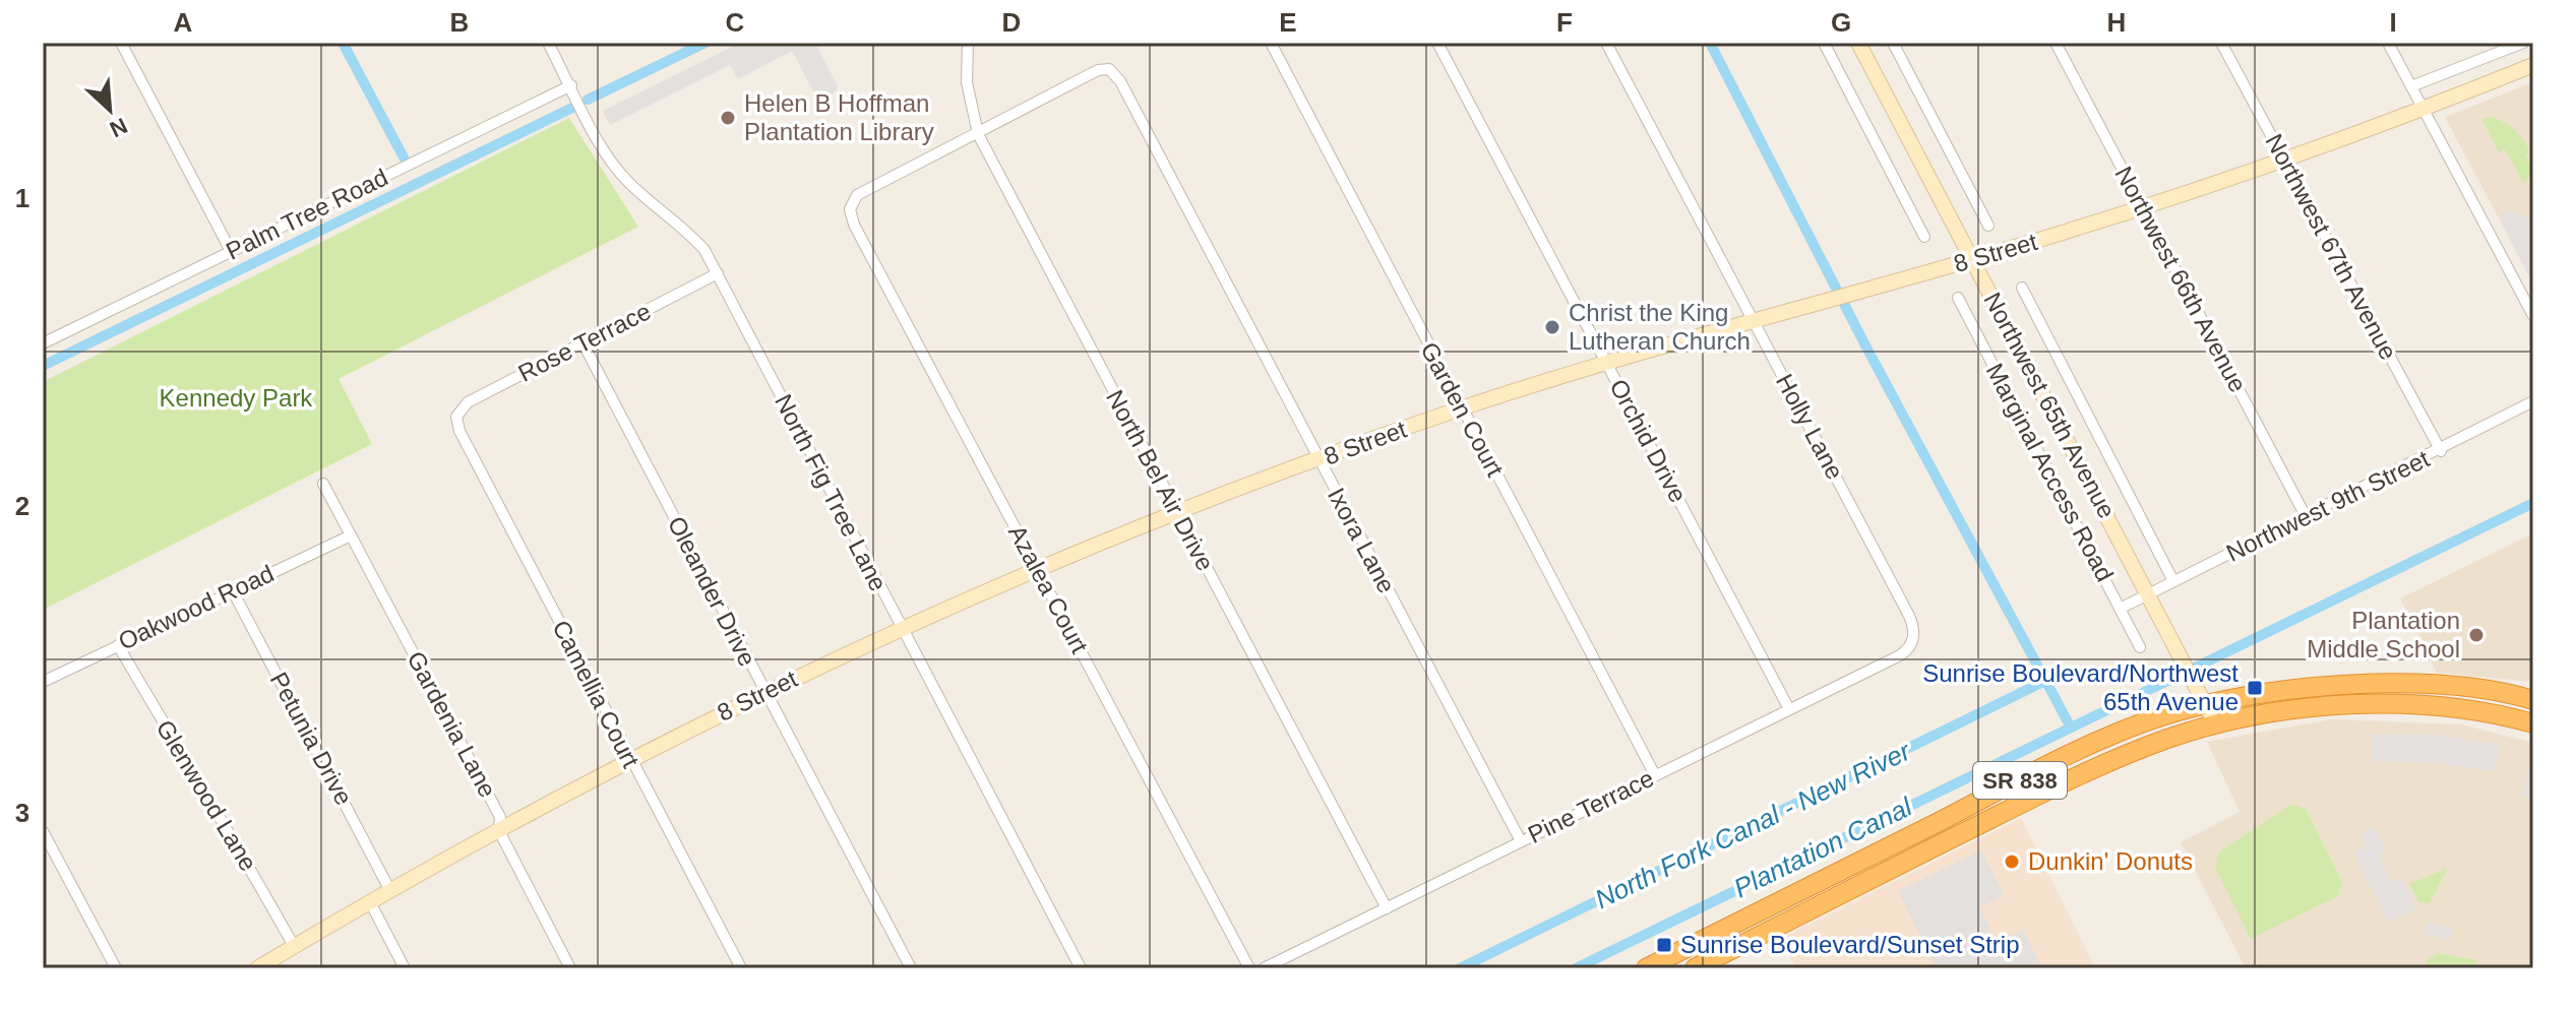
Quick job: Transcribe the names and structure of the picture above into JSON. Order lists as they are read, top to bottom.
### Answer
{
  "streets": {
    "highway": ["SR 838"],
    "street": [
      "Palm Tree Road",
      "Northwest 67th Avenue",
      "8 Street",
      "Northwest 66th Avenue",
      "Rose Terrace",
      "Northwest 65th Avenue",
      "Garden Court",
      "Holly Lane",
      "Orchid Drive",
      "Marginal Access Road",
      "North Bel Air Drive",
      "North Fig Tree Lane",
      "Northwest 9th Street",
      "Ixora Lane",
      "Azalea Court",
      "Oleander Drive",
      "Oakwood Road",
      "Camellia Court",
      "Gardenia Lane",
      "Petunia Drive",
      "Glenwood Lane",
      "Pine Terrace"
    ]
  },
  "crossings": [
    ["Palm Tree Road", "North Fig Tree Lane"],
    ["Northwest 67th Avenue", "8 Street"],
    ["Northwest 67th Avenue", "Northwest 9th Street"],
    ["8 Street", "Northwest 66th Avenue"],
    ["8 Street", "Northwest 65th Avenue"],
    ["8 Street", "Garden Court"],
    ["8 Street", "Holly Lane"],
    ["8 Street", "Orchid Drive"],
    ["8 Street", "North Bel Air Drive"],
    ["8 Street", "North Fig Tree Lane"],
    ["8 Street", "Ixora Lane"],
    ["8 Street", "Azalea Court"],
    ["8 Street", "Oleander Drive"],
    ["8 Street", "Camellia Court"],
    ["8 Street", "Gardenia Lane"],
    ["8 Street", "Petunia Drive"],
    ["8 Street", "Glenwood Lane"],
    ["Northwest 66th Avenue", "Northwest 9th Street"],
    ["Rose Terrace", "North Fig Tree Lane"],
    ["Rose Terrace", "Oleander Drive"],
    ["Rose Terrace", "Camellia Court"],
    ["Northwest 65th Avenue", "Northwest 9th Street"],
    ["Northwest 65th Avenue", "SR 838"],
    ["Garden Court", "Pine Terrace"],
    ["Holly Lane", "Pine Terrace"],
    ["Orchid Drive", "Pine Terrace"],
    ["Marginal Access Road", "Northwest 9th Street"],
    ["North Bel Air Drive", "Ixora Lane"],
    ["North Bel Air Drive", "Azalea Court"],
    ["North Bel Air Drive", "Pine Terrace"],
    ["Ixora Lane", "Azalea Court"],
    ["Ixora Lane", "Pine Terrace"],
    ["Oakwood Road", "Gardenia Lane"],
    ["Oakwood Road", "Petunia Drive"],
    ["Oakwood Road", "Glenwood Lane"]
  ],
  "water": ["North Fork Canal - New River", "Plantation Canal"],
  "parks": ["Kennedy Park"],
  "places": {
    "other": [
      "Helen B Hoffman Plantation Library",
      "Christ the King Lutheran Church",
      "Plantation Middle School",
      "Dunkin' Donuts"
    ],
    "transit": ["Sunrise Boulevard/Northwest 65th Avenue", "Sunrise Boulevard/Sunset Strip"]
  },
  "north": "bottom right",
  "grid": {
    "columns": [
      "A",
      "B",
      "C",
      "D",
      "E",
      "F",
      "G",
      "H",
      "I"
    ],
    "rows": ["1", "2", "3"]
  }
}
